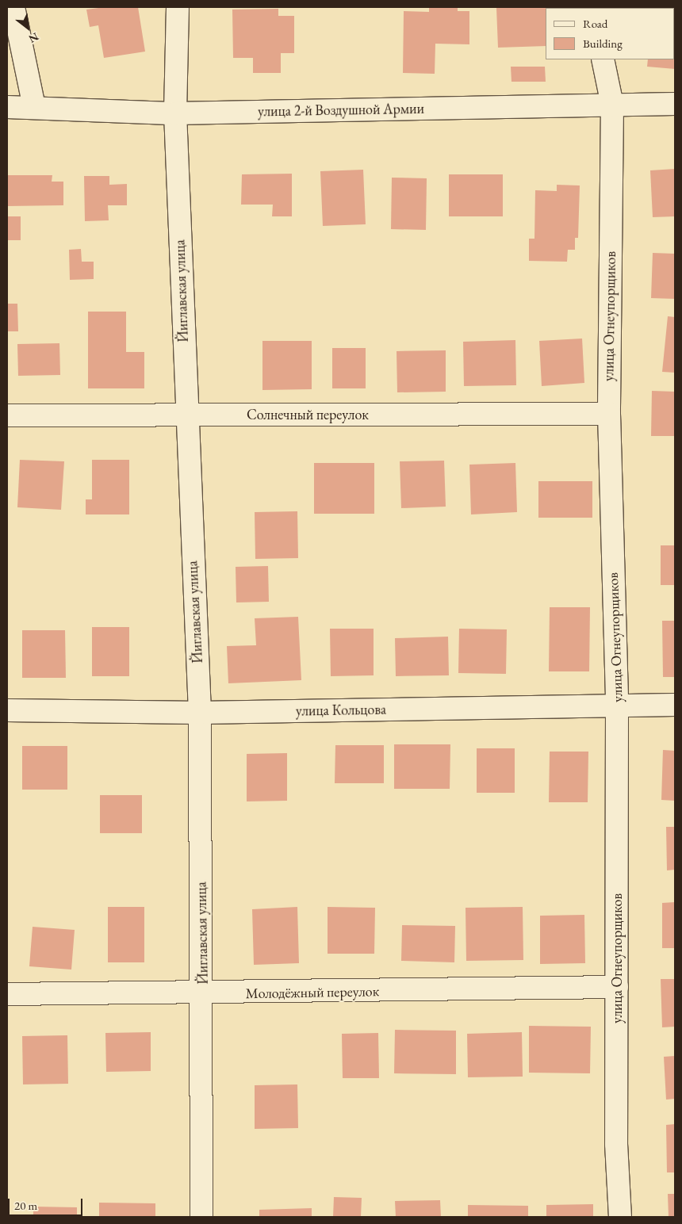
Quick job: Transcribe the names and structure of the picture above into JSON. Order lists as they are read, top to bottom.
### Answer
{
  "streets": {
    "street": [
      "улица 2-й Воздушной Армии",
      "Йиглавская улица",
      "улица Огнеупорщиков",
      "Солнечный переулок",
      "улица Кольцова",
      "Молодёжный переулок"
    ]
  },
  "crossings": [
    ["улица 2-й Воздушной Армии", "Йиглавская улица"],
    ["улица 2-й Воздушной Армии", "улица Огнеупорщиков"],
    ["Йиглавская улица", "Солнечный переулок"],
    ["Йиглавская улица", "улица Кольцова"],
    ["Йиглавская улица", "Молодёжный переулок"],
    ["улица Огнеупорщиков", "Солнечный переулок"],
    ["улица Огнеупорщиков", "улица Кольцова"],
    ["улица Огнеупорщиков", "Молодёжный переулок"]
  ],
  "legend": ["Road", "Building"],
  "scale_bar": "20 m",
  "north": "bottom right"
}
